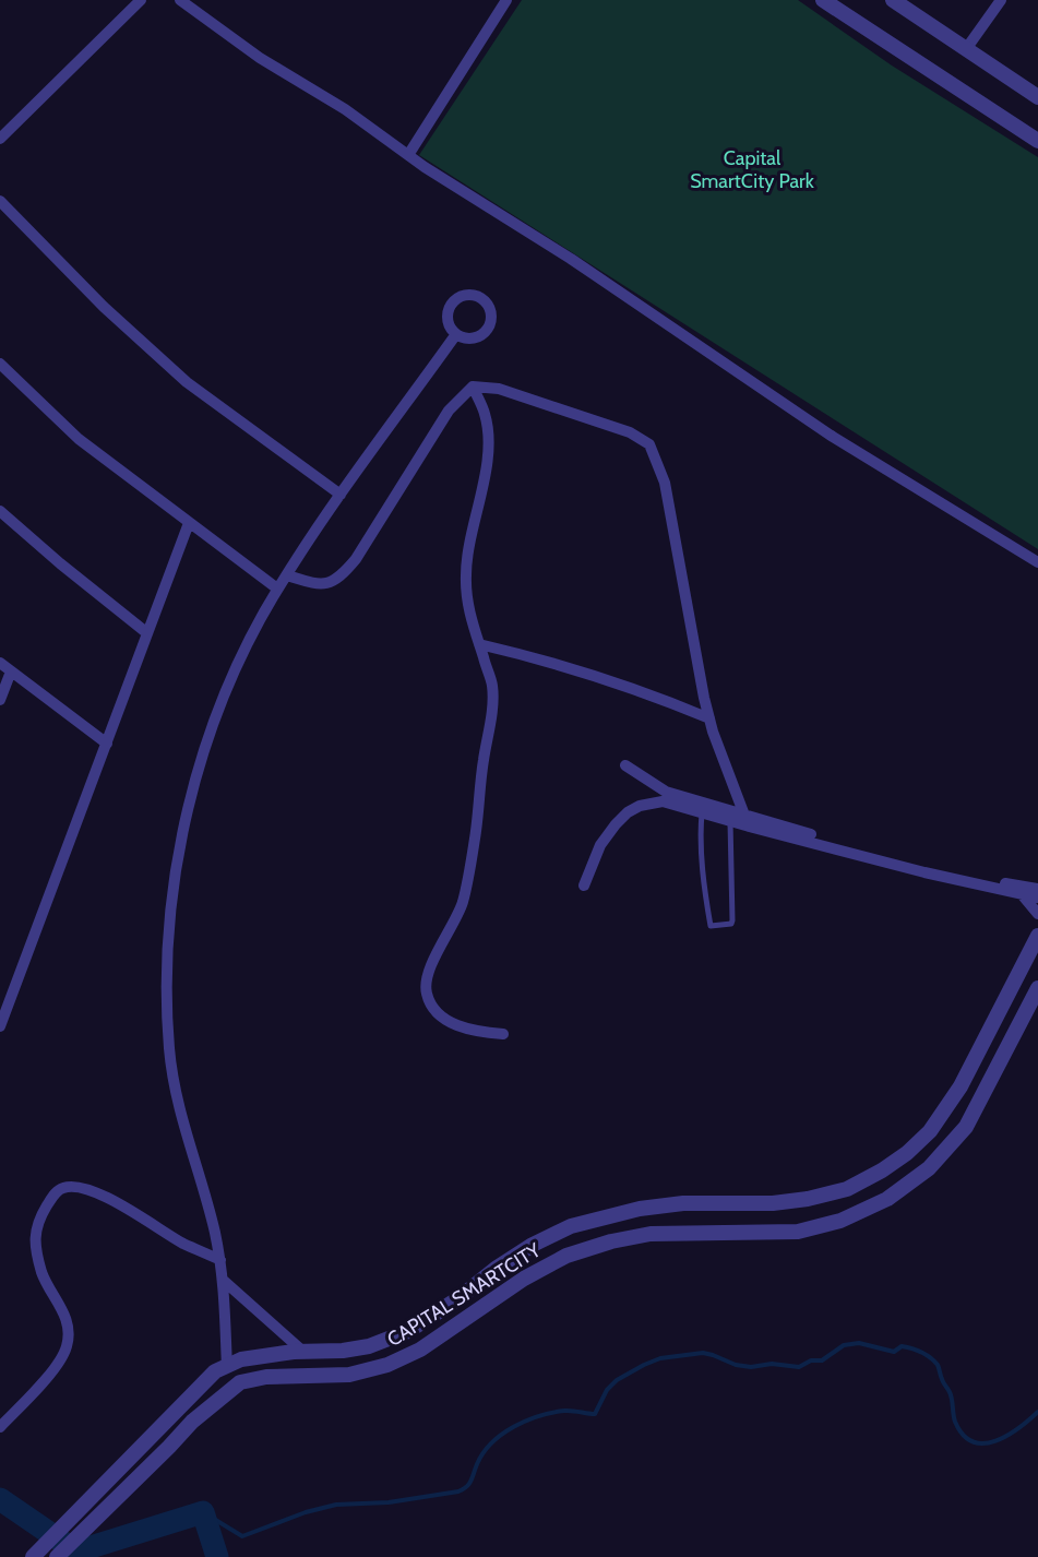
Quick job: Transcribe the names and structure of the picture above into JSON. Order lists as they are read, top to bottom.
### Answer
{
  "streets": {
    "street": ["CAPITAL SMARTCITY"]
  },
  "parks": ["Capital SmartCity Park"]
}
